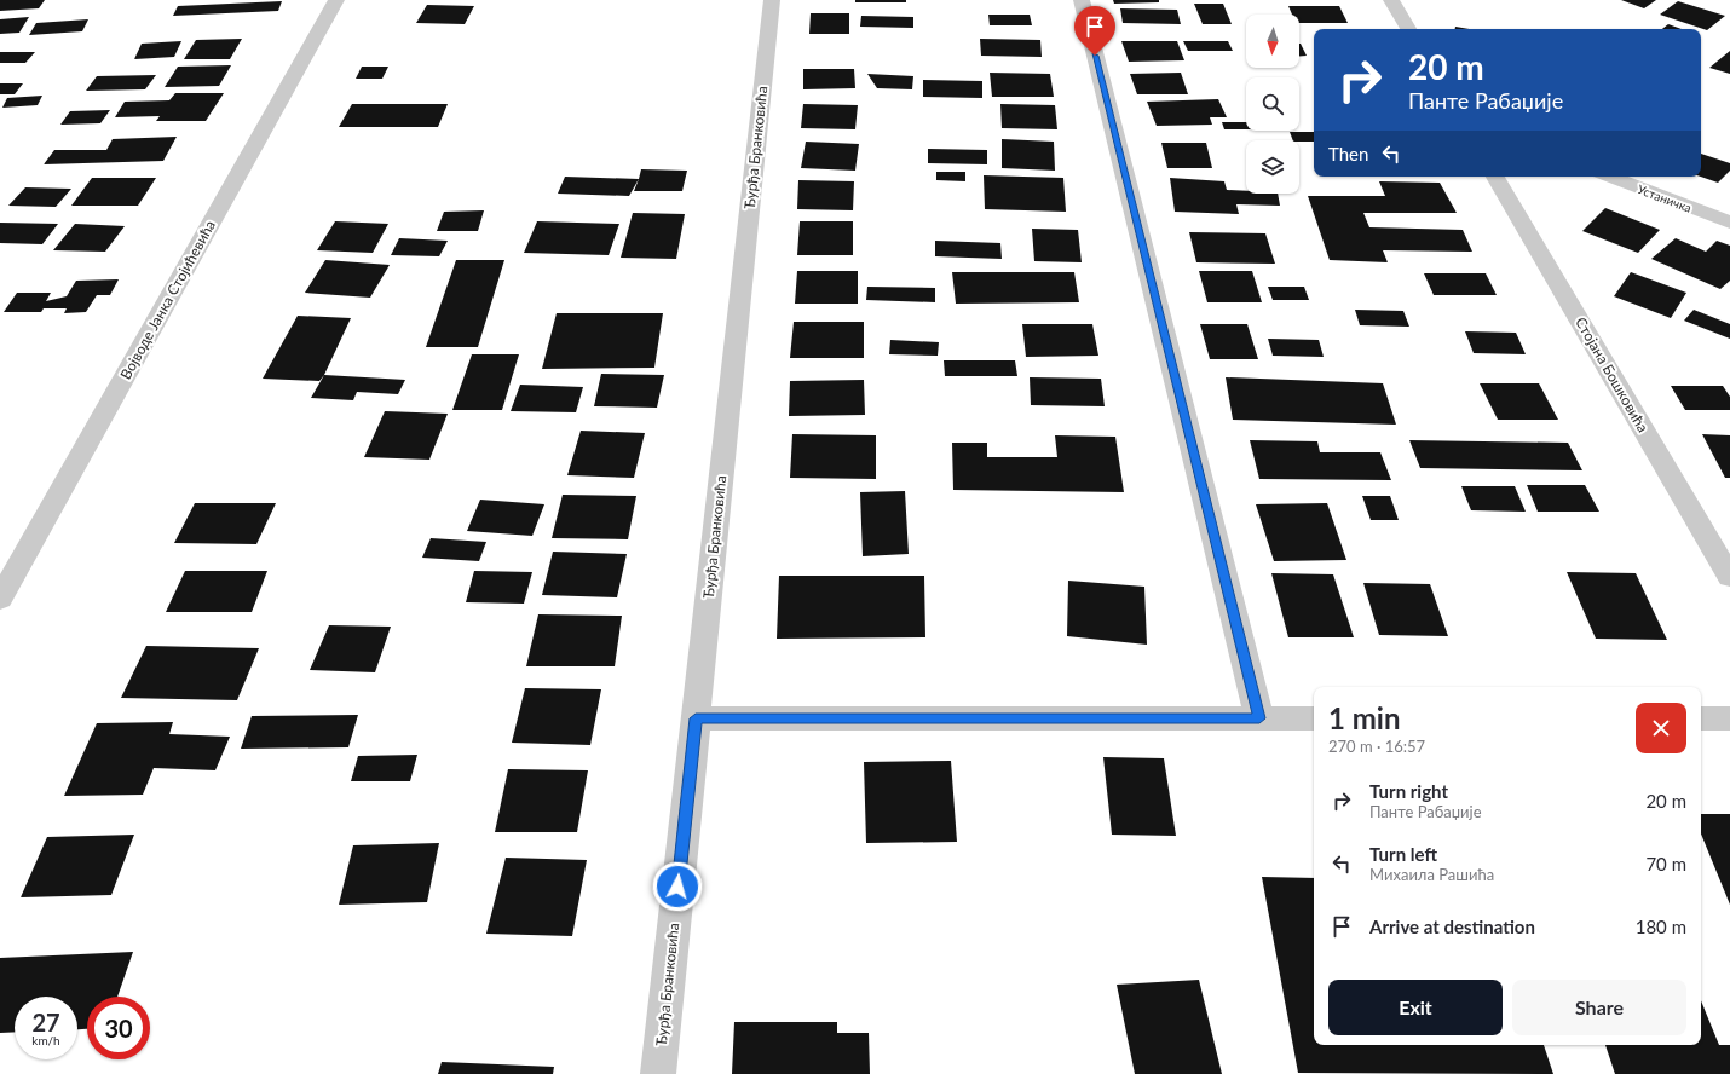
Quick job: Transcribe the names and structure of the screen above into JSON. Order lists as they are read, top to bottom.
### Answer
{
  "streets": {
    "street": [
      "Ђурђа Бранковића",
      "Устаничка",
      "Војводе Јанка Стојићевића",
      "Стојана Бошковића"
    ]
  },
  "north": "bottom",
  "page": {
    "turn": ["20 m", "Панте Рабаџије"],
    "then": "Then",
    "heading": ["1 min", "270 m · 16:57"],
    "list": [
      {
        "name": "Turn right",
        "note": "Панте Рабаџије",
        "value": "20 m"
      },
      {
        "name": "Turn left",
        "note": "Михаила Рашића",
        "value": "70 m"
      },
      {
        "name": "Arrive at destination",
        "value": "180 m"
      }
    ],
    "buttons": ["Exit", "Share"],
    "speed": "27 km/h",
    "limit": "30"
  }
}
